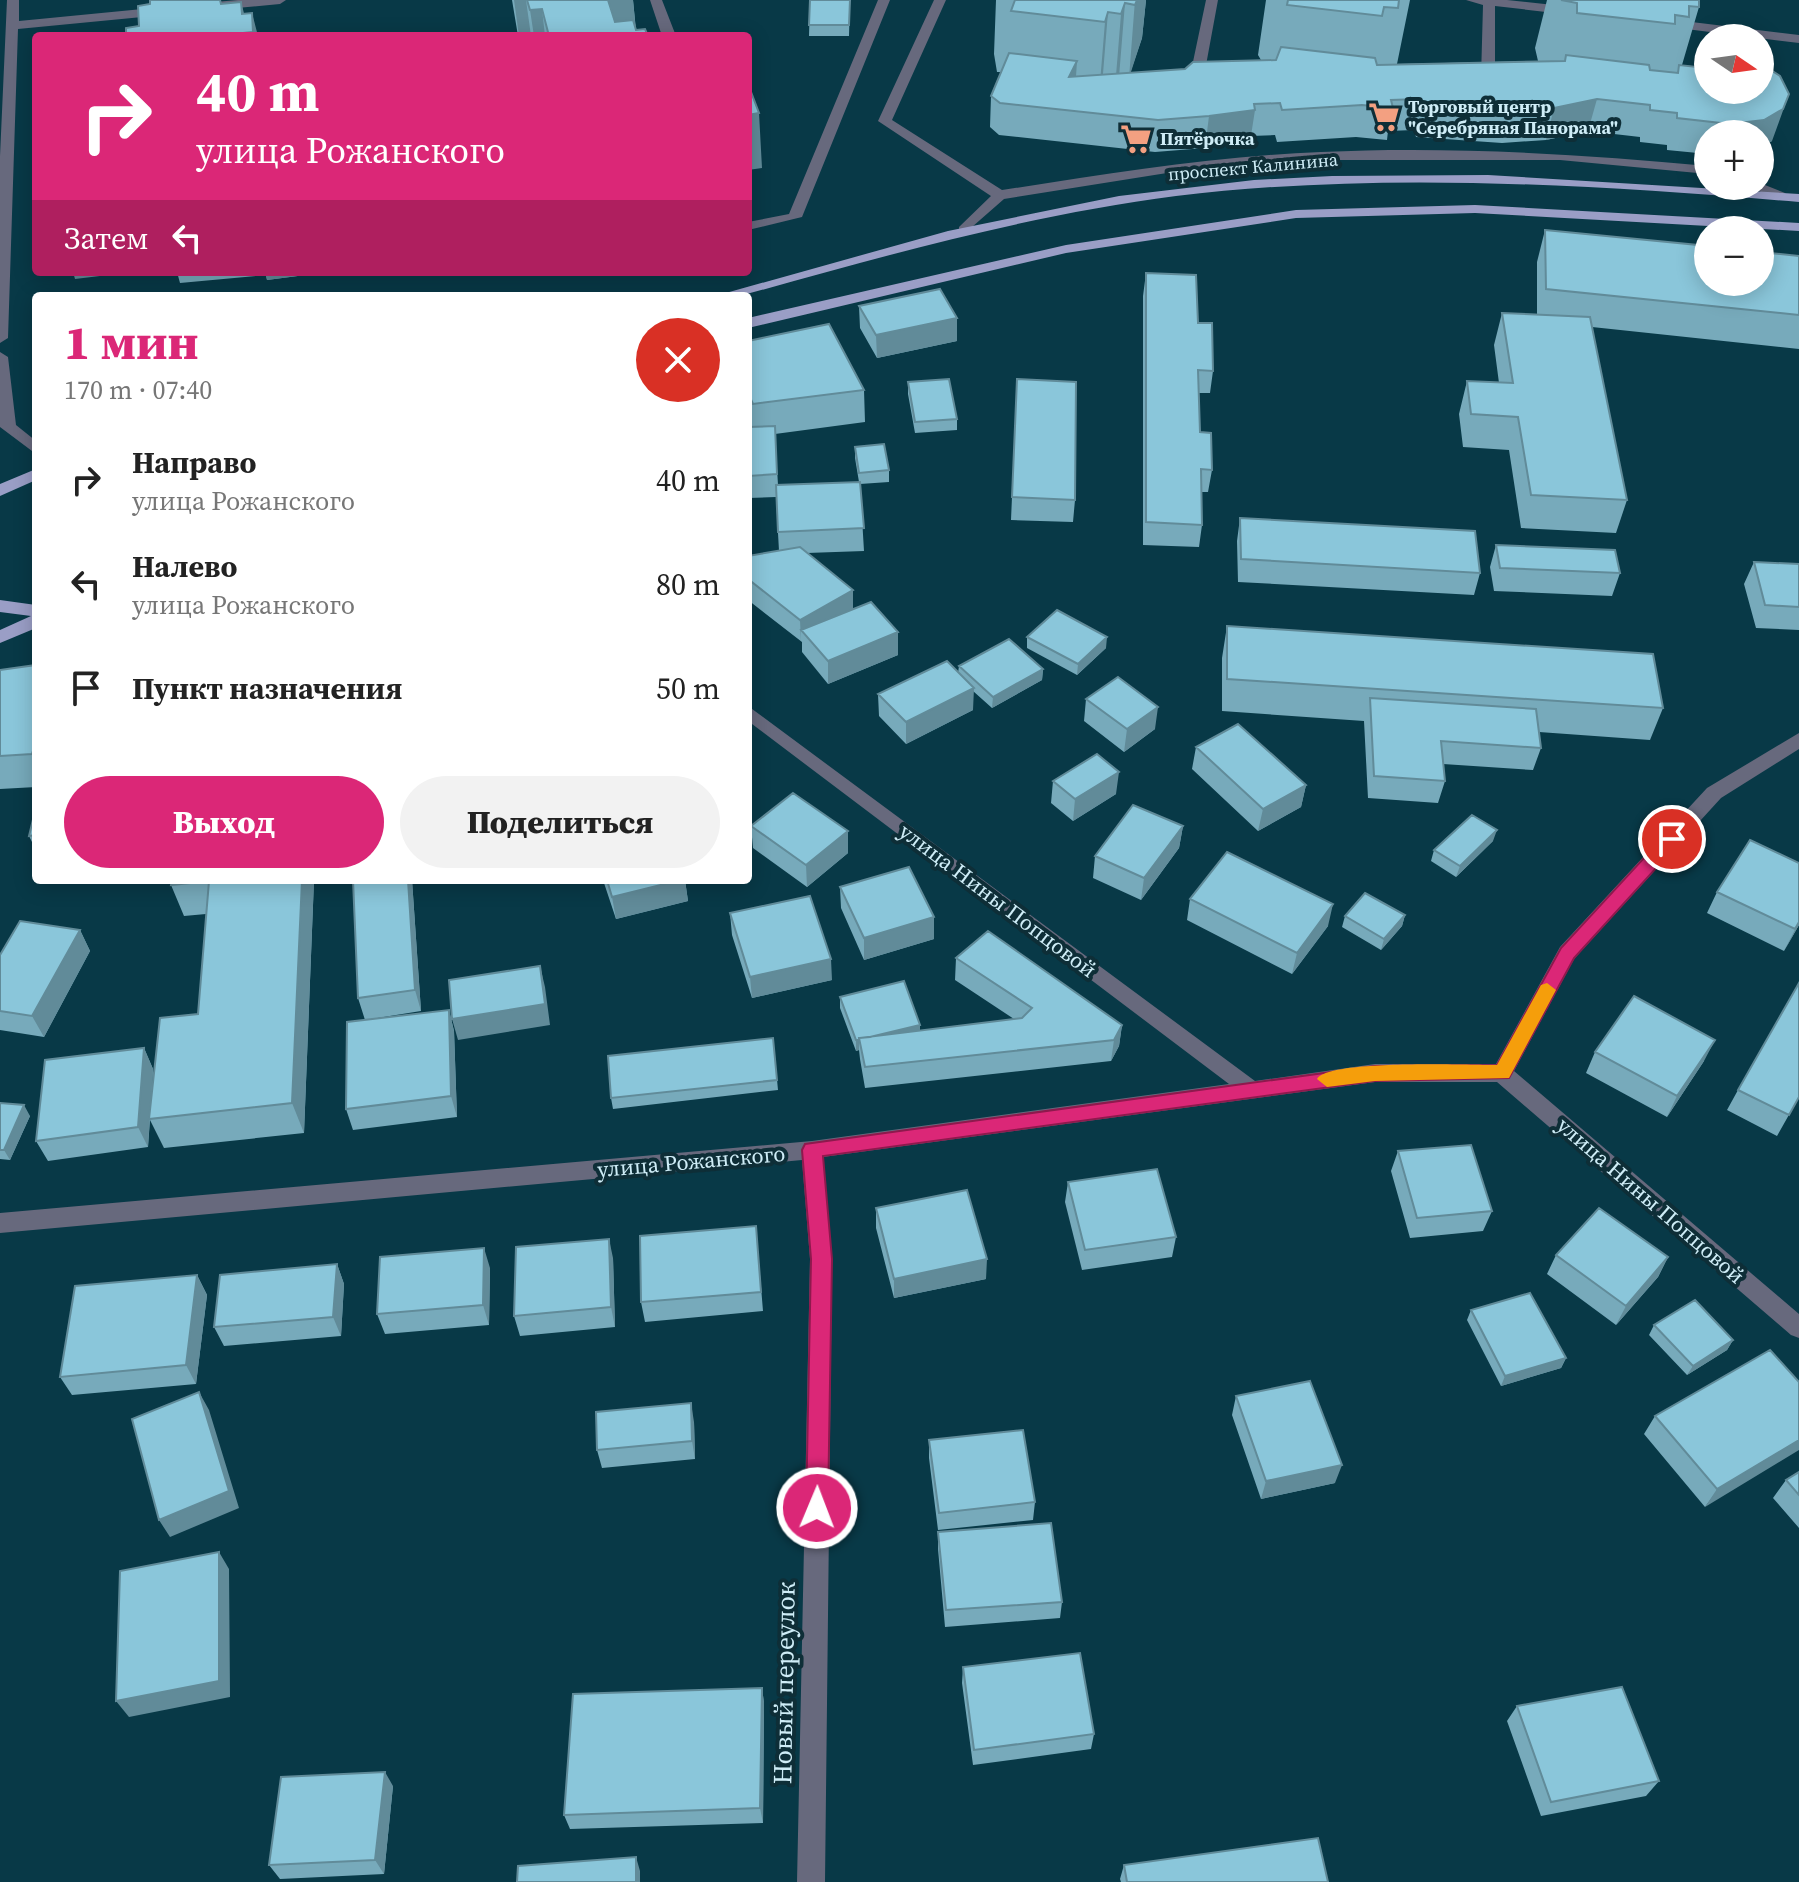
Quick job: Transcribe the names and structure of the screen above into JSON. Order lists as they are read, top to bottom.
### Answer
{
  "streets": {
    "main road": ["проспект Калинина"],
    "street": ["улица Нины Попцовой", "улица Рожанского", "Новый переулок"]
  },
  "crossings": [
    ["улица Нины Попцовой", "улица Рожанского"],
    ["улица Рожанского", "Новый переулок"]
  ],
  "places": {
    "supermarket": ["Торговый центр \"Серебряная Панорама\"", "Пятёрочка"]
  },
  "north": "right",
  "page": {
    "map_buttons": ["+", "−"],
    "turn": ["40 m", "улица Рожанского"],
    "then": "Затем",
    "heading": ["1 мин", "170 m · 07:40"],
    "list": [
      {
        "name": "Направо",
        "note": "улица Рожанского",
        "value": "40 m"
      },
      {
        "name": "Налево",
        "note": "улица Рожанского",
        "value": "80 m"
      },
      {
        "name": "Пункт назначения",
        "value": "50 m"
      }
    ],
    "buttons": ["Выход", "Поделиться"]
  }
}
